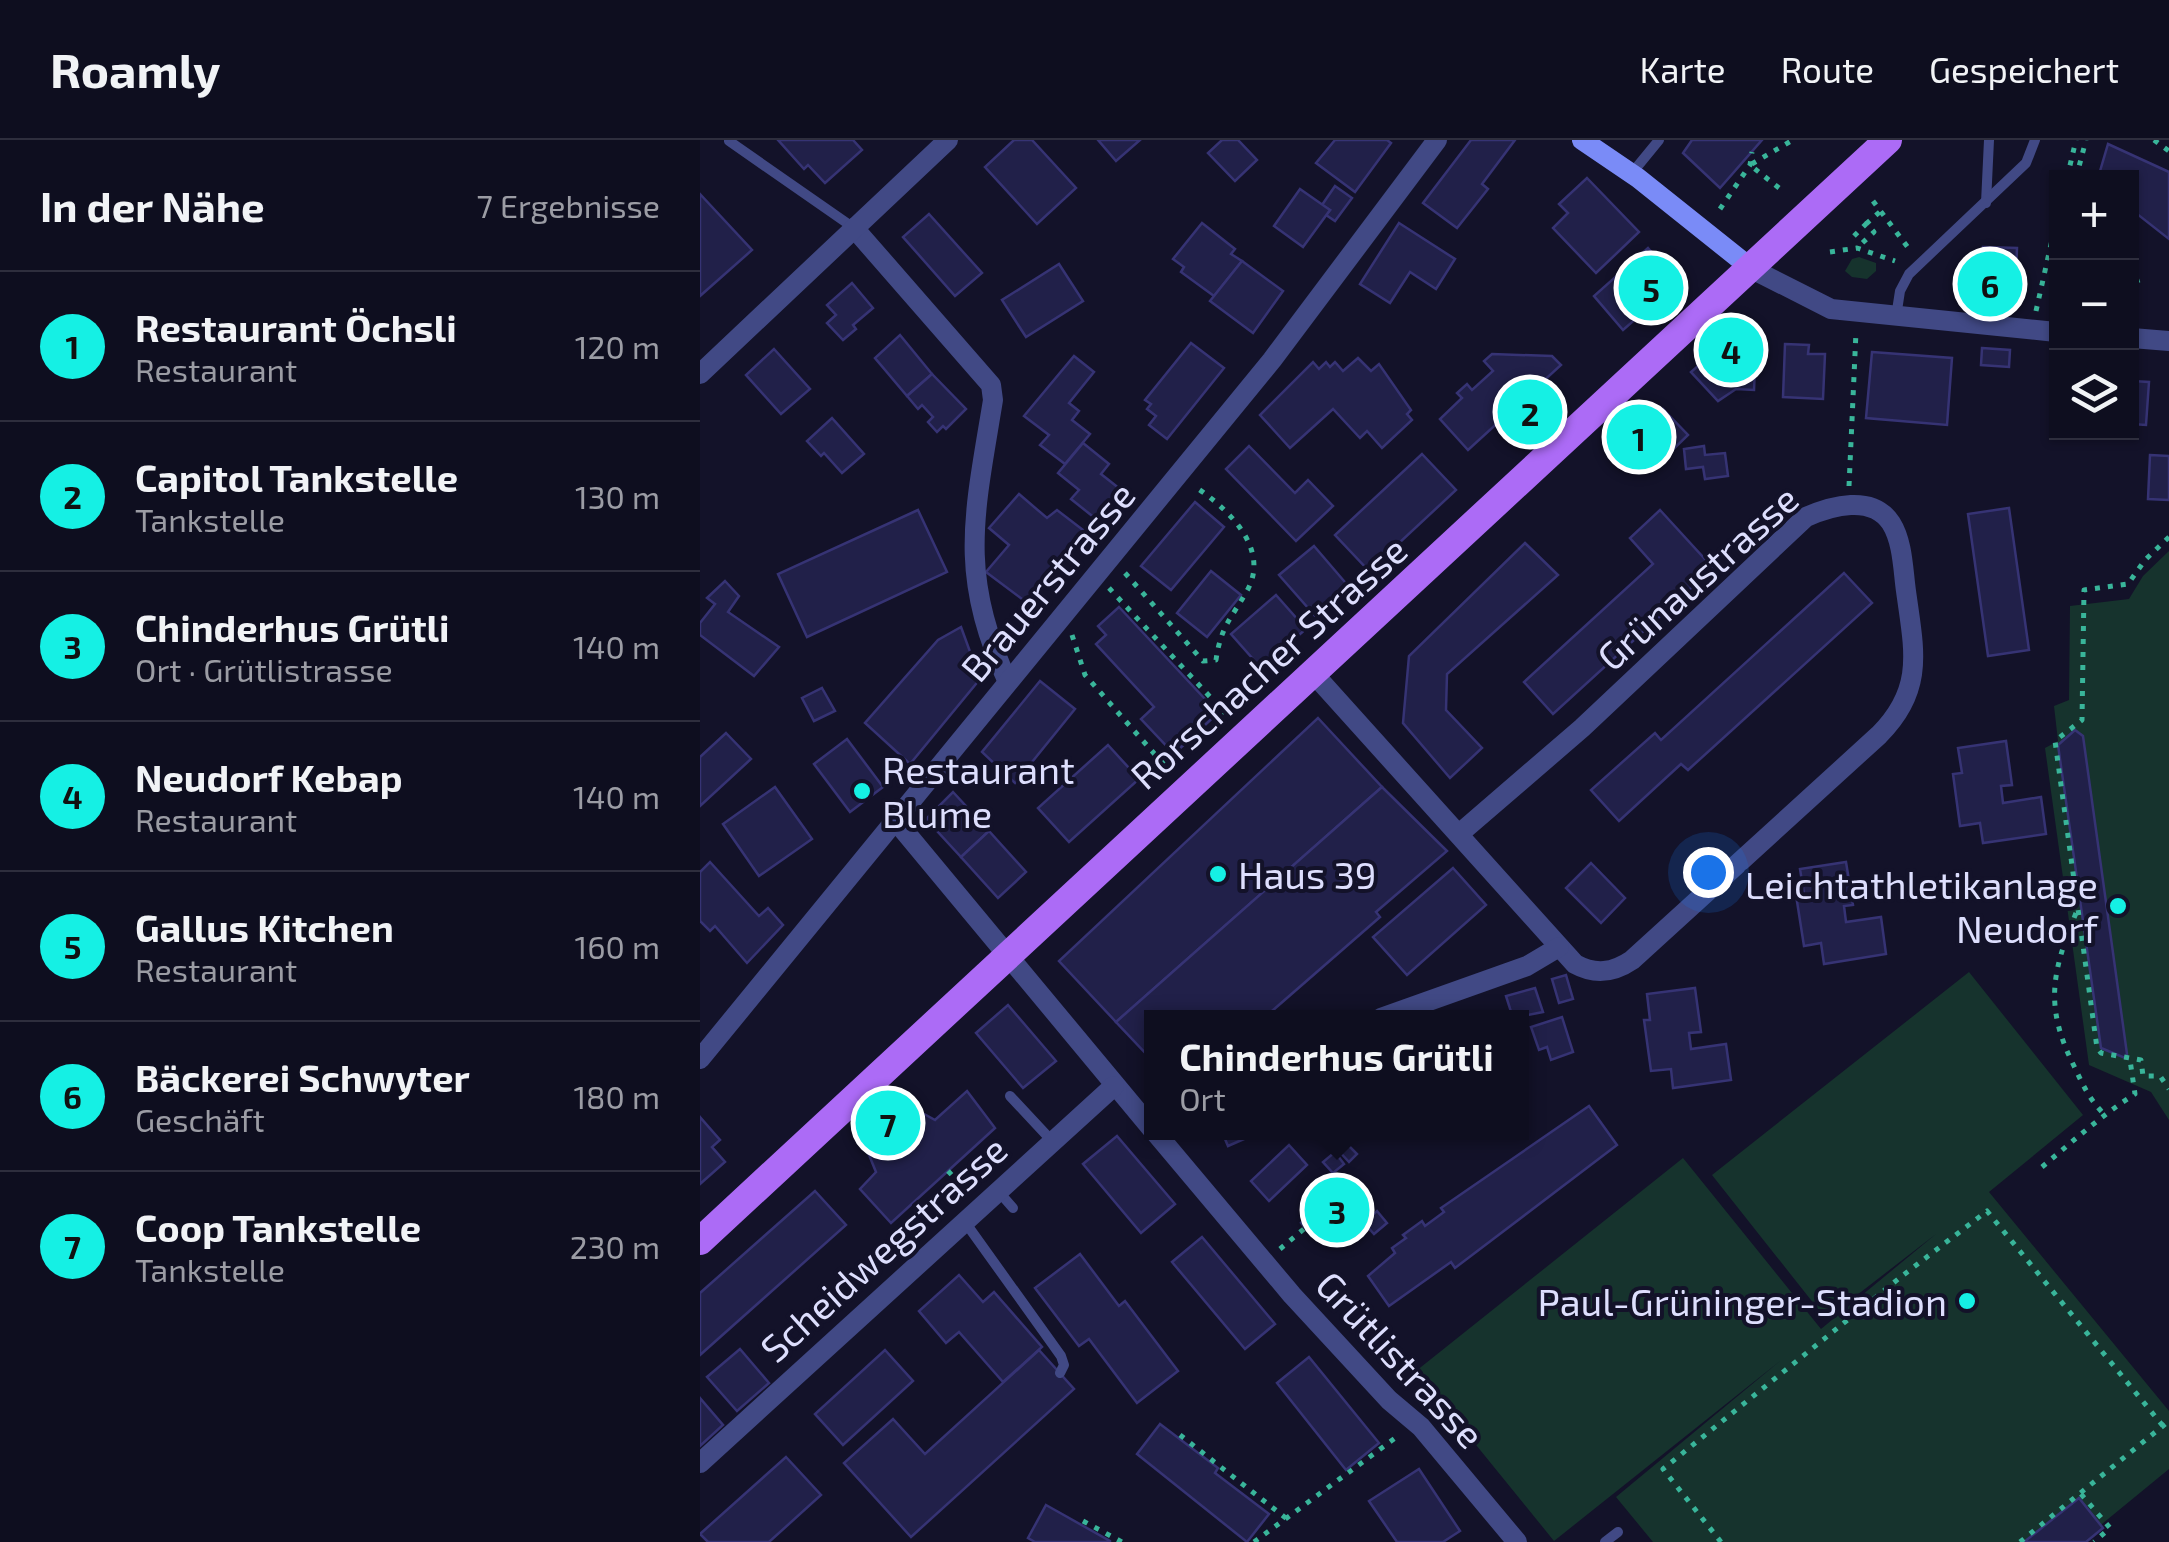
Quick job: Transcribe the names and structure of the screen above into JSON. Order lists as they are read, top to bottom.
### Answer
{
  "streets": {
    "main road": ["Rorschacher Strasse"],
    "street": [
      "Grünaustrasse",
      "Brauerstrasse",
      "Scheidwegstrasse",
      "Grütlistrasse"
    ]
  },
  "crossings": [
    ["Grünaustrasse", "Rorschacher Strasse"],
    ["Brauerstrasse", "Grütlistrasse"],
    ["Rorschacher Strasse", "Grütlistrasse"],
    ["Scheidwegstrasse", "Grütlistrasse"]
  ],
  "places": [
    "Restaurant Blume",
    "Haus 39",
    "Leichtathletikanlage Neudorf",
    "Paul-Grüninger-Stadion"
  ],
  "page": {
    "header": "Roamly",
    "nav": ["Karte", "Route", "Gespeichert"],
    "heading": ["In der Nähe", "7 Ergebnisse"],
    "map_buttons": ["+", "−"],
    "pins": [
      "6",
      "5",
      "4",
      "2",
      "1",
      "7",
      "3"
    ],
    "list": [
      {
        "mark": "1",
        "name": "Restaurant Öchsli",
        "note": "Restaurant",
        "value": "120 m"
      },
      {
        "mark": "2",
        "name": "Capitol Tankstelle",
        "note": "Tankstelle",
        "value": "130 m"
      },
      {
        "mark": "3",
        "name": "Chinderhus Grütli",
        "note": "Ort · Grütlistrasse",
        "value": "140 m"
      },
      {
        "mark": "4",
        "name": "Neudorf Kebap",
        "note": "Restaurant",
        "value": "140 m"
      },
      {
        "mark": "5",
        "name": "Gallus Kitchen",
        "note": "Restaurant",
        "value": "160 m"
      },
      {
        "mark": "6",
        "name": "Bäckerei Schwyter",
        "note": "Geschäft",
        "value": "180 m"
      },
      {
        "mark": "7",
        "name": "Coop Tankstelle",
        "note": "Tankstelle",
        "value": "230 m"
      }
    ],
    "popup": ["Chinderhus Grütli", "Ort"]
  }
}
